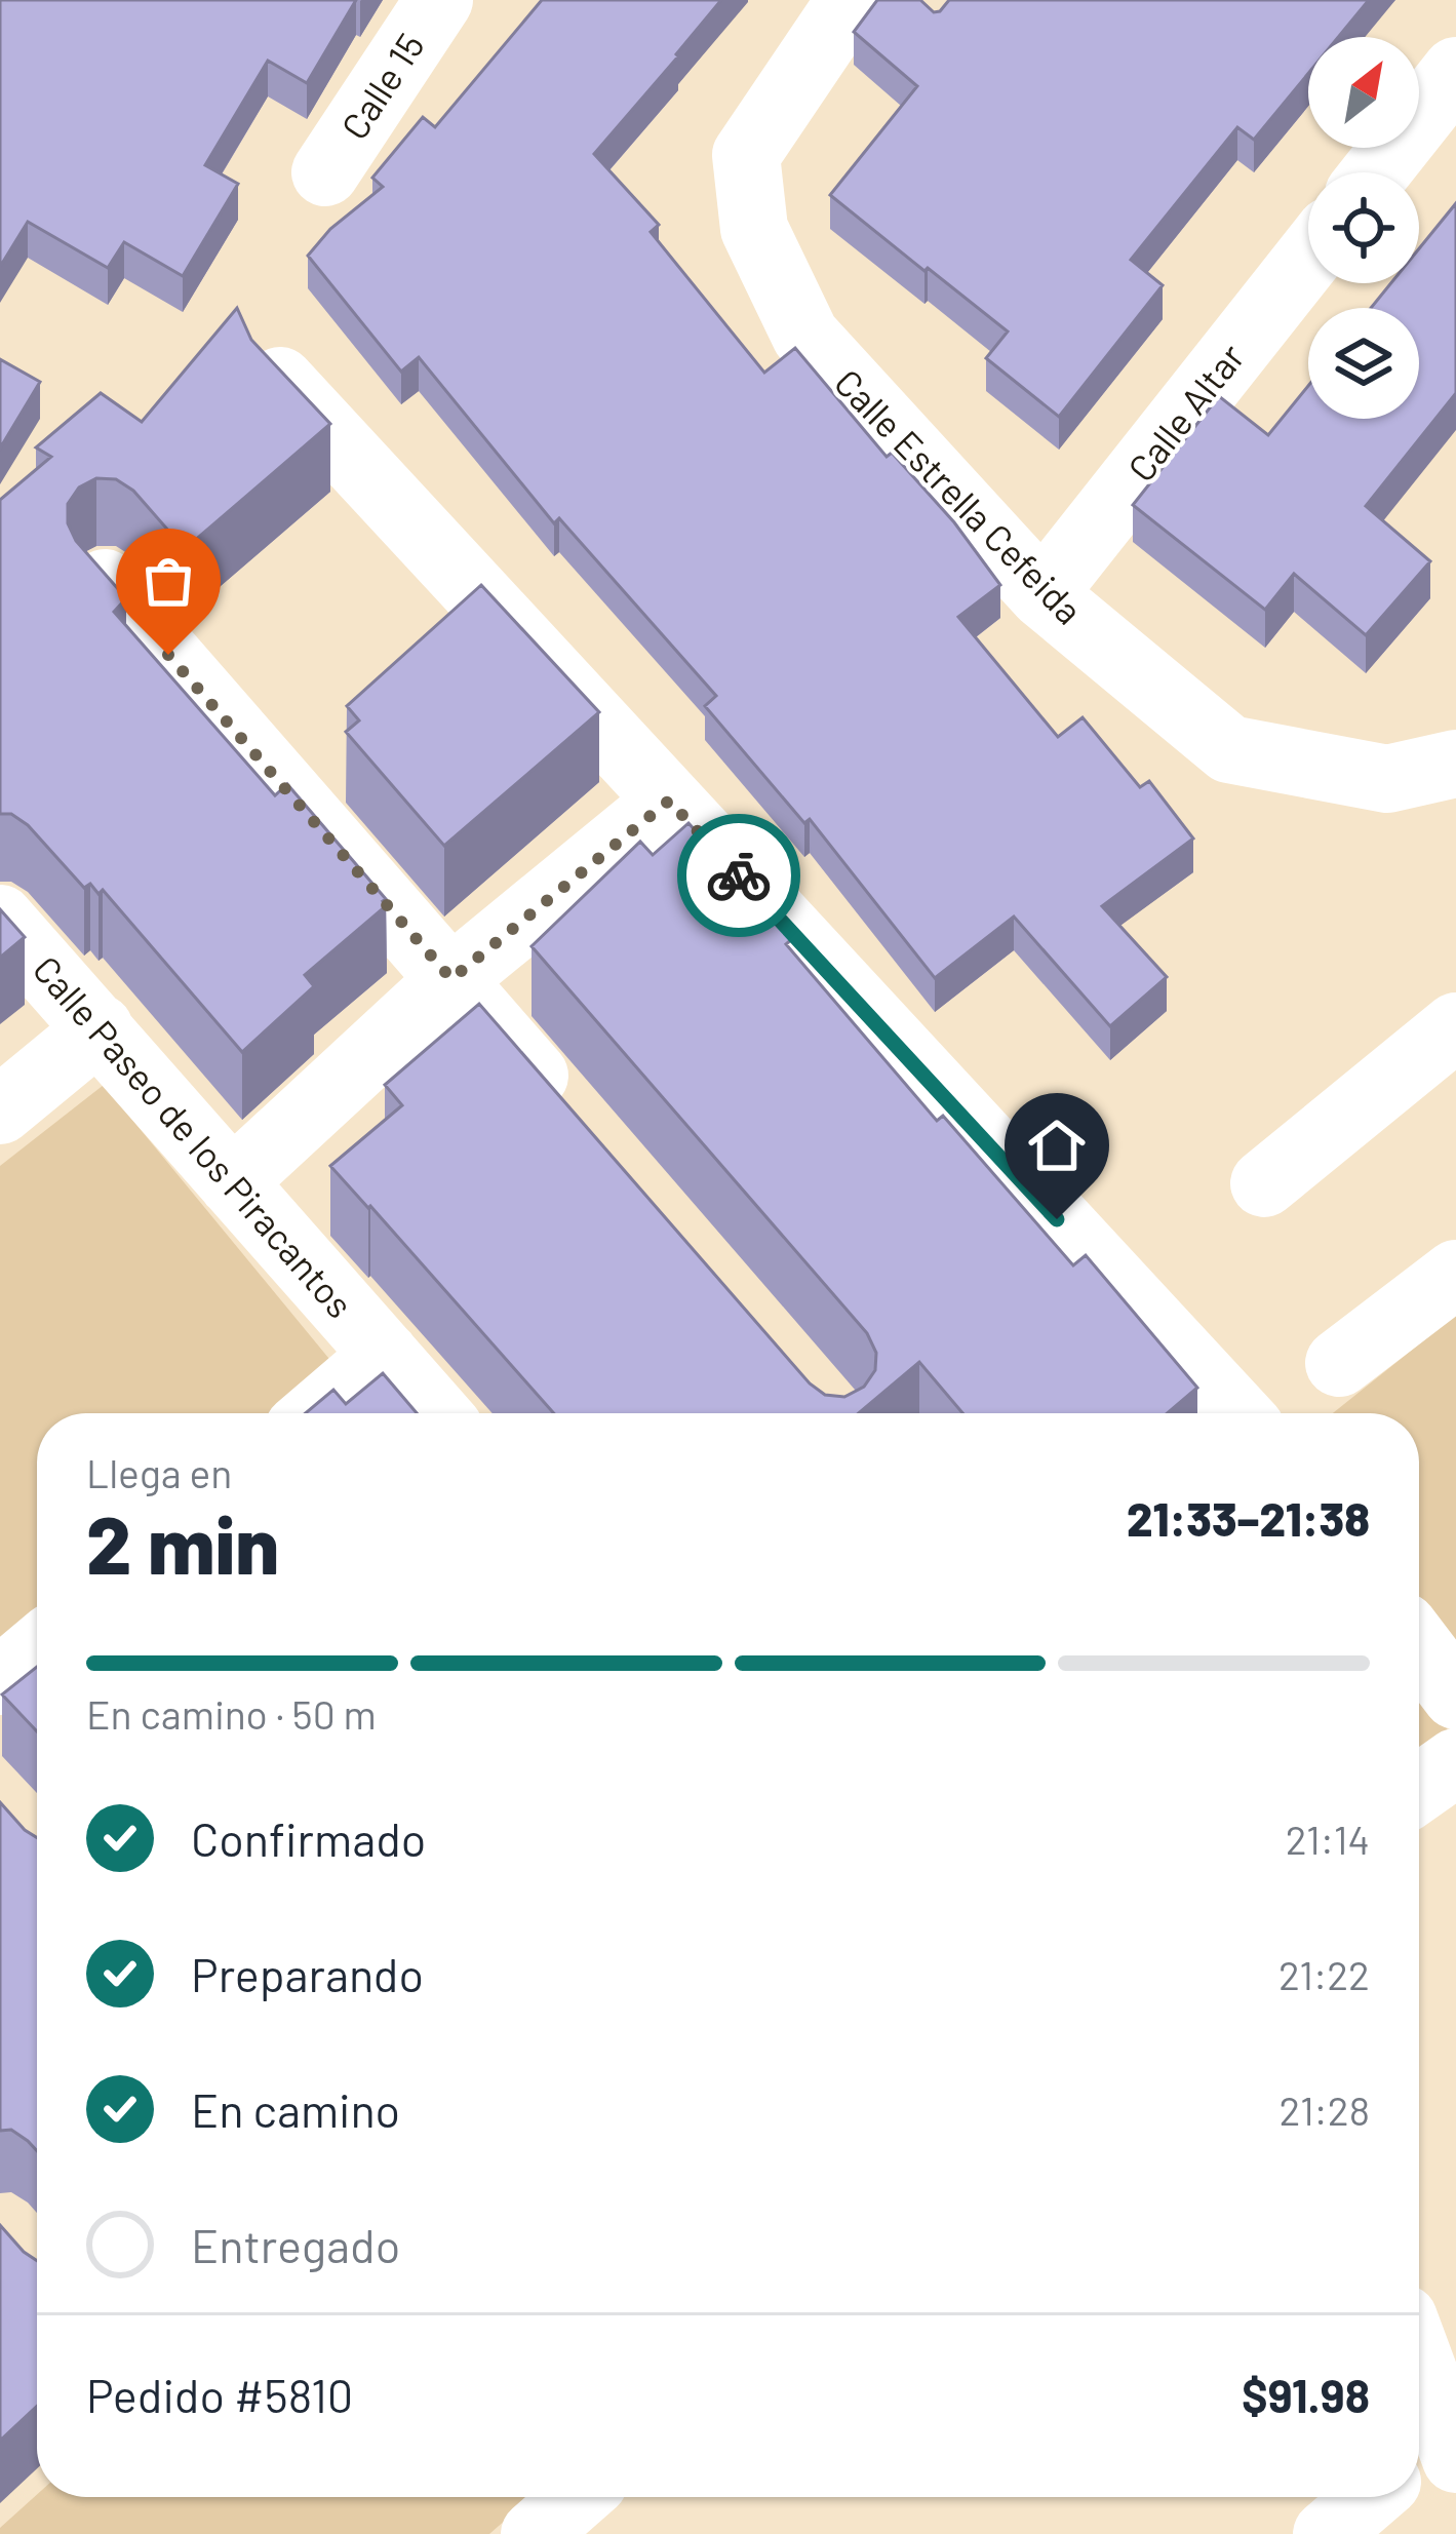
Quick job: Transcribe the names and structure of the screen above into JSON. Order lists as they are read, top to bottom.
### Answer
{
  "streets": {
    "street": [
      "Calle 15",
      "Calle Altar",
      "Calle Estrella Cefeida",
      "Calle Paseo de los Piracantos"
    ]
  },
  "crossings": [
    ["Calle Altar", "Calle Estrella Cefeida"]
  ],
  "north": "top right",
  "page": {
    "heading": ["2 min", "Llega en", "21:33–21:38"],
    "panel": ["Pedido #5810", "$91.98"],
    "bar": "En camino · 50 m",
    "list": [
      ["Confirmado", "21:14"],
      ["Preparando", "21:22"],
      ["En camino", "21:28"],
      "Entregado"
    ]
  }
}
